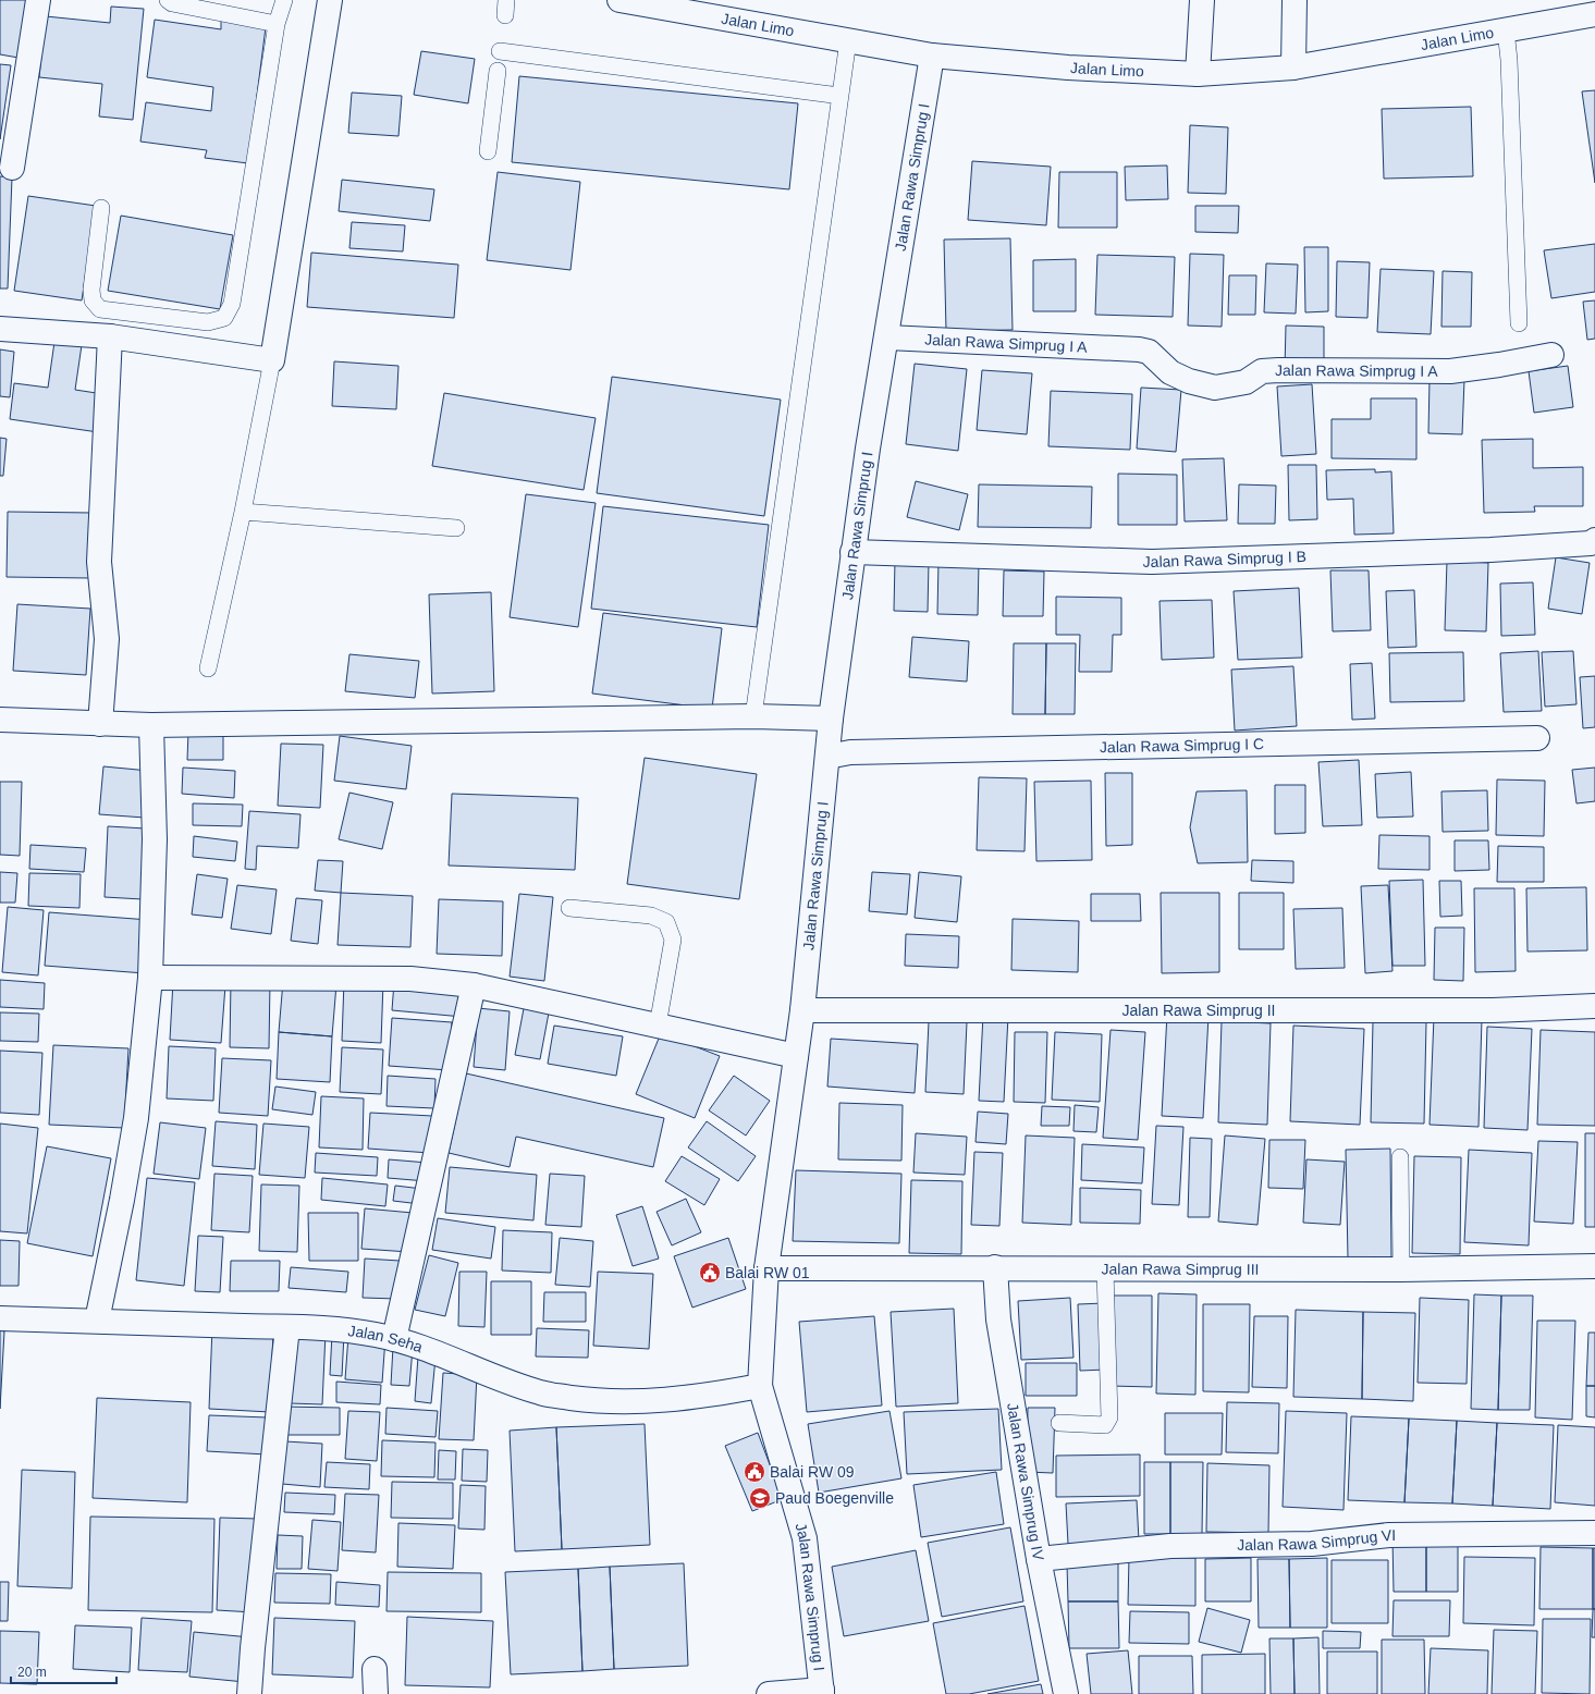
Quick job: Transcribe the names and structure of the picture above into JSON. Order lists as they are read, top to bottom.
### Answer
{
  "streets": {
    "street": [
      "Jalan Limo",
      "Jalan Rawa Simprug I",
      "Jalan Rawa Simprug I A",
      "Jalan Rawa Simprug I B",
      "Jalan Rawa Simprug I C",
      "Jalan Rawa Simprug II",
      "Jalan Rawa Simprug III",
      "Jalan Seha",
      "Jalan Rawa Simprug IV",
      "Jalan Rawa Simprug VI"
    ]
  },
  "crossings": [
    ["Jalan Limo", "Jalan Rawa Simprug I"],
    ["Jalan Rawa Simprug I", "Jalan Rawa Simprug I A"],
    ["Jalan Rawa Simprug I", "Jalan Rawa Simprug I B"],
    ["Jalan Rawa Simprug I", "Jalan Rawa Simprug I C"],
    ["Jalan Rawa Simprug I", "Jalan Rawa Simprug II"],
    ["Jalan Rawa Simprug I", "Jalan Rawa Simprug III"],
    ["Jalan Rawa Simprug I", "Jalan Seha"],
    ["Jalan Rawa Simprug III", "Jalan Rawa Simprug IV"],
    ["Jalan Rawa Simprug IV", "Jalan Rawa Simprug VI"]
  ],
  "places": {
    "public building": ["Balai RW 01", "Balai RW 09"],
    "school or university": ["Paud Boegenville"]
  },
  "scale_bar": "20 m"
}
